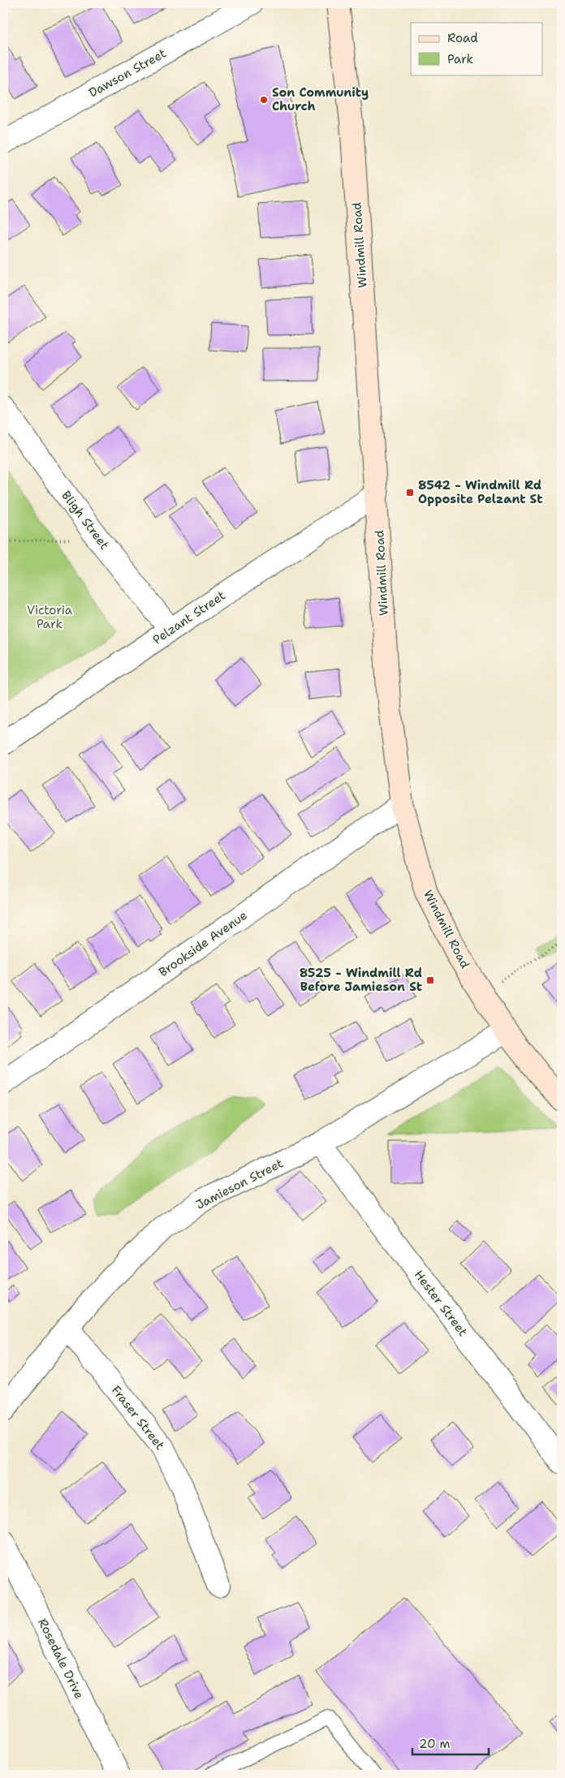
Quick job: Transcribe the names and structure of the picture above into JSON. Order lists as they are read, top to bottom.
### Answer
{
  "streets": {
    "main road": ["Windmill Road"],
    "street": [
      "Dawson Street",
      "Bligh Street",
      "Pelzant Street",
      "Brookside Avenue",
      "Jamieson Street",
      "Hester Street",
      "Fraser Street",
      "Rosedale Drive"
    ]
  },
  "crossings": [
    ["Windmill Road", "Pelzant Street"],
    ["Windmill Road", "Brookside Avenue"],
    ["Windmill Road", "Jamieson Street"],
    ["Bligh Street", "Pelzant Street"],
    ["Jamieson Street", "Hester Street"],
    ["Jamieson Street", "Fraser Street"]
  ],
  "parks": ["Victoria Park"],
  "places": {
    "other": ["Son Community Church"],
    "transit": ["8542 - Windmill Rd Opposite Pelzant St", "8525 - Windmill Rd Before Jamieson St"]
  },
  "legend": ["Road", "Park"],
  "scale_bar": "20 m"
}
